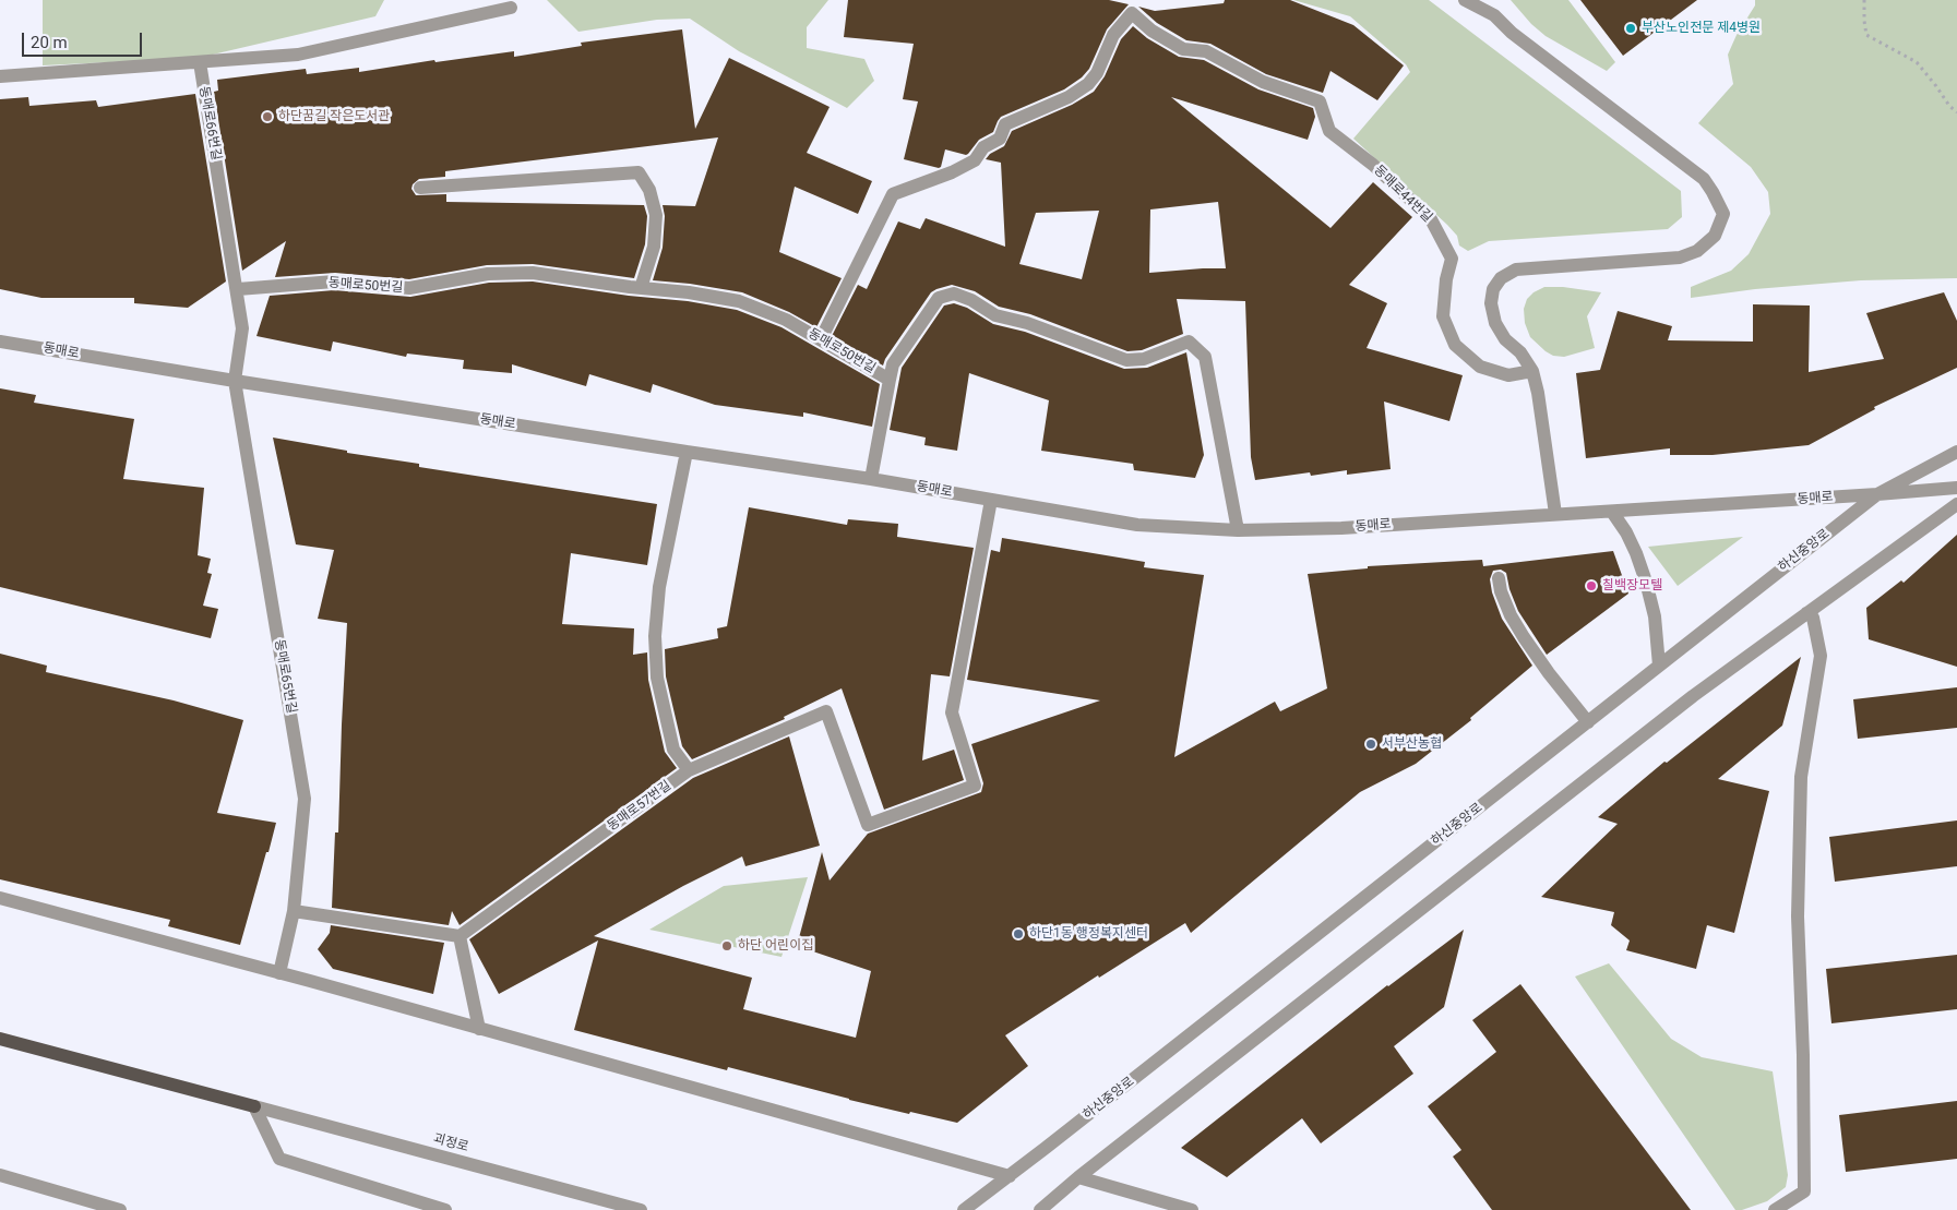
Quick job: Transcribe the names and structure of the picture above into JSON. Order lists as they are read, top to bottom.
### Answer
{
  "streets": {
    "main road": ["괴정로"],
    "street": [
      "동매로66번길",
      "동매로44번길",
      "동매로50번길",
      "동매로",
      "하신중앙로",
      "동매로65번길",
      "동매로57번길"
    ]
  },
  "crossings": [
    ["동매로66번길", "동매로50번길"],
    ["동매로66번길", "동매로"],
    ["동매로66번길", "동매로65번길"],
    ["동매로44번길", "동매로50번길"],
    ["동매로50번길", "동매로"],
    ["동매로", "하신중앙로"],
    ["동매로", "동매로65번길"],
    ["동매로", "동매로57번길"]
  ],
  "places": [
    "부산노인전문 제4병원",
    "하단꿈길 작은도서관",
    "칠백장모텔",
    "서부산농협",
    "하단1동 행정복지센터",
    "하단 어린이집"
  ],
  "scale_bar": "20 m"
}
